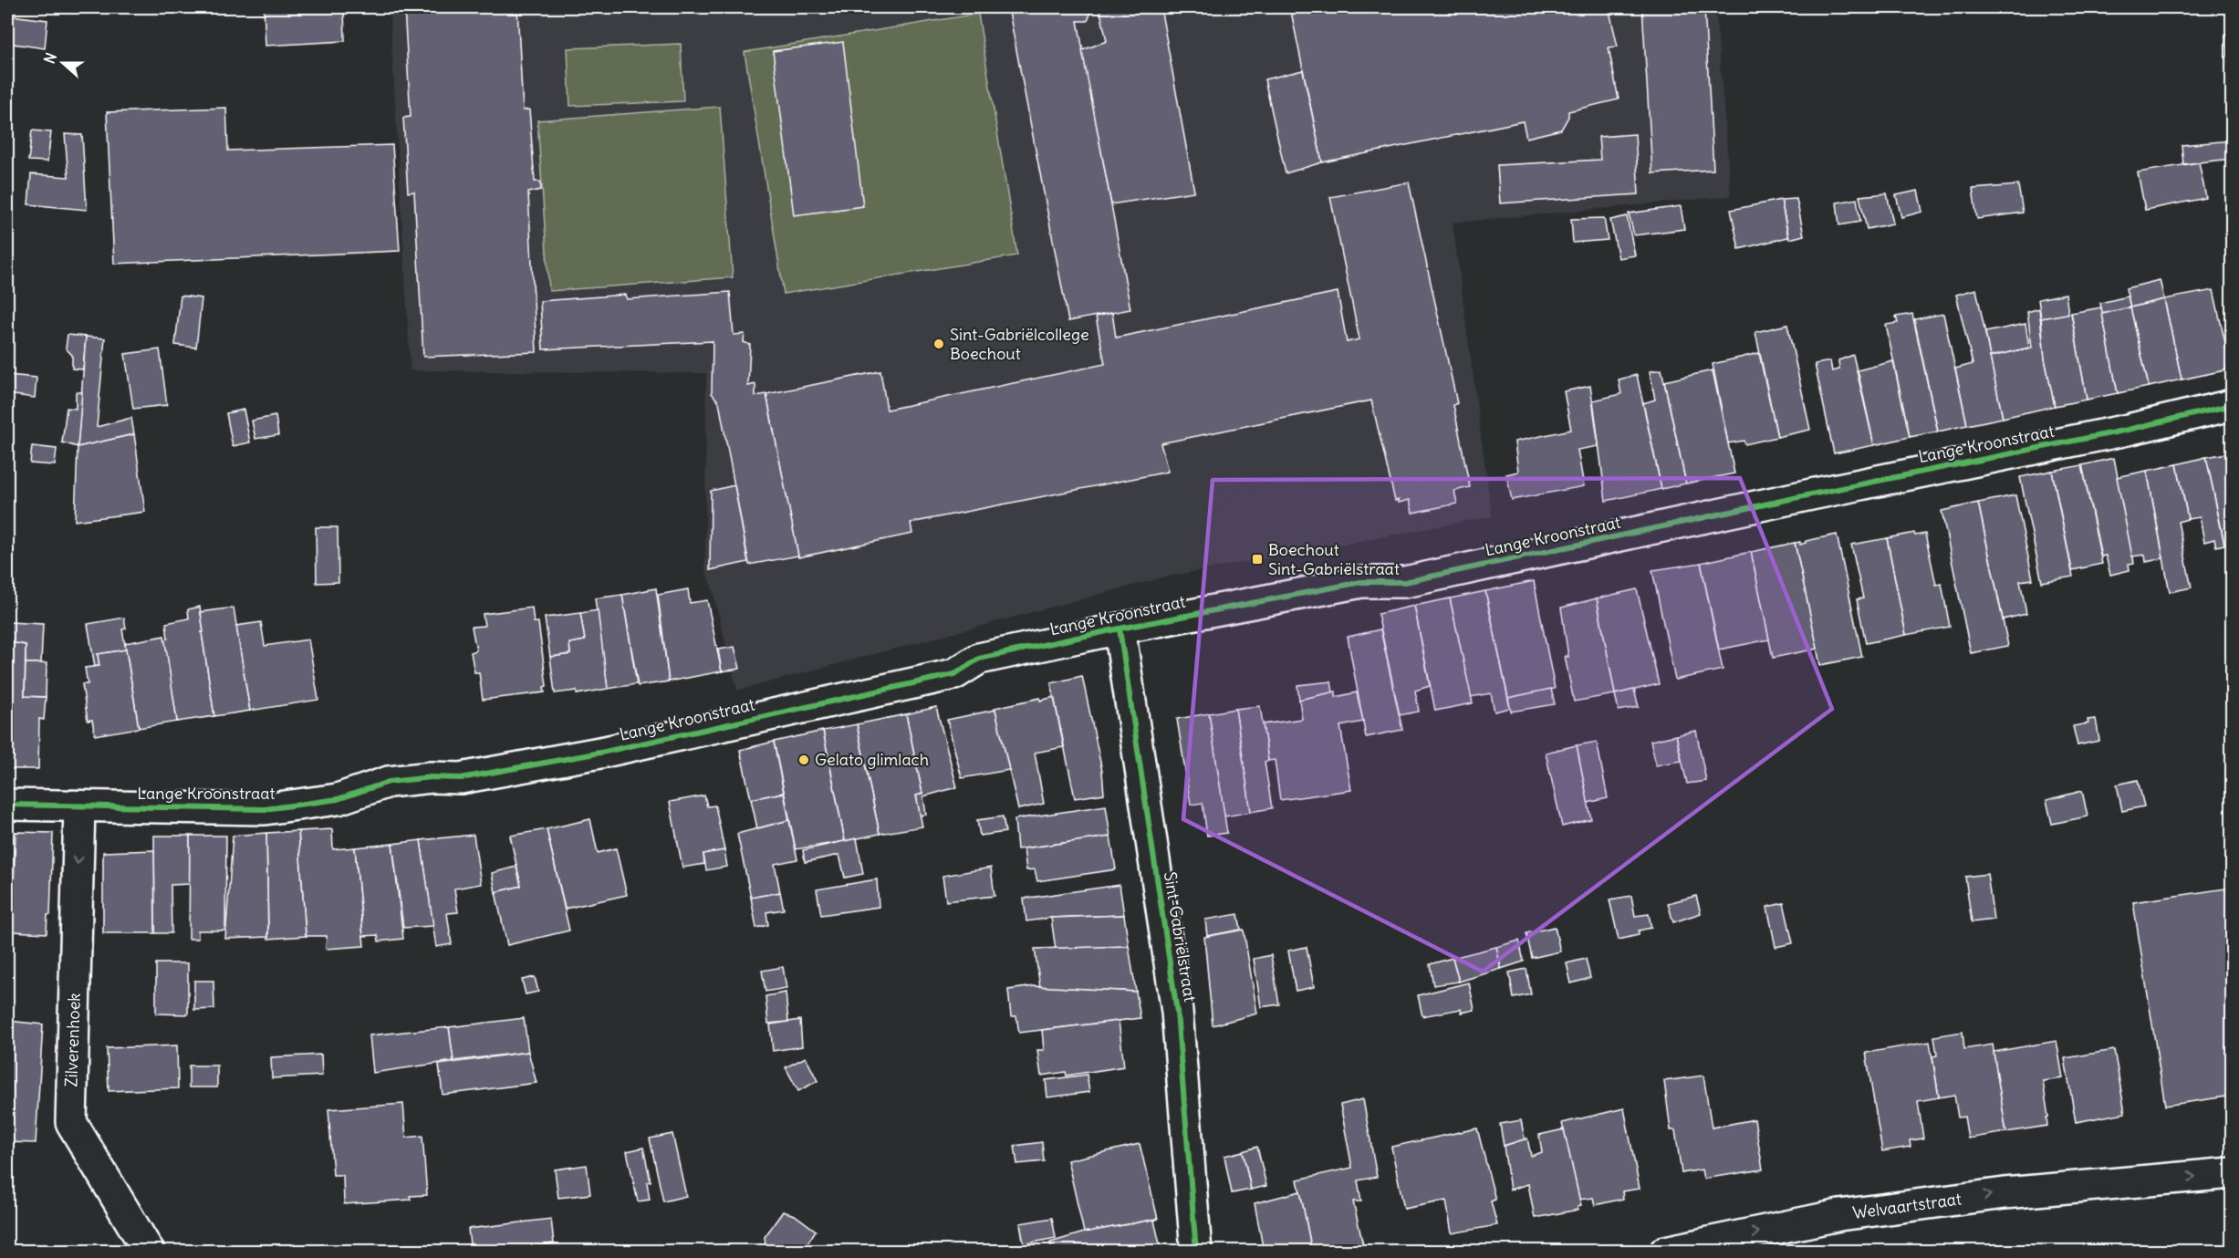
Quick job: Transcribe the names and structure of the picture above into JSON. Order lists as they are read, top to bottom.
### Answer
{
  "streets": {
    "street": [
      "Lange Kroonstraat",
      "Sint-Gabriëlstraat",
      "Zilverenhoek",
      "Welvaartstraat"
    ]
  },
  "crossings": [
    ["Lange Kroonstraat", "Sint-Gabriëlstraat"],
    ["Lange Kroonstraat", "Zilverenhoek"]
  ],
  "one_way": ["Zilverenhoek", "Welvaartstraat"],
  "places": {
    "other": ["Sint-Gabriëlcollege Boechout", "Gelato glimlach"],
    "transit": ["Boechout Sint-Gabriëlstraat"]
  },
  "north": "left"
}
